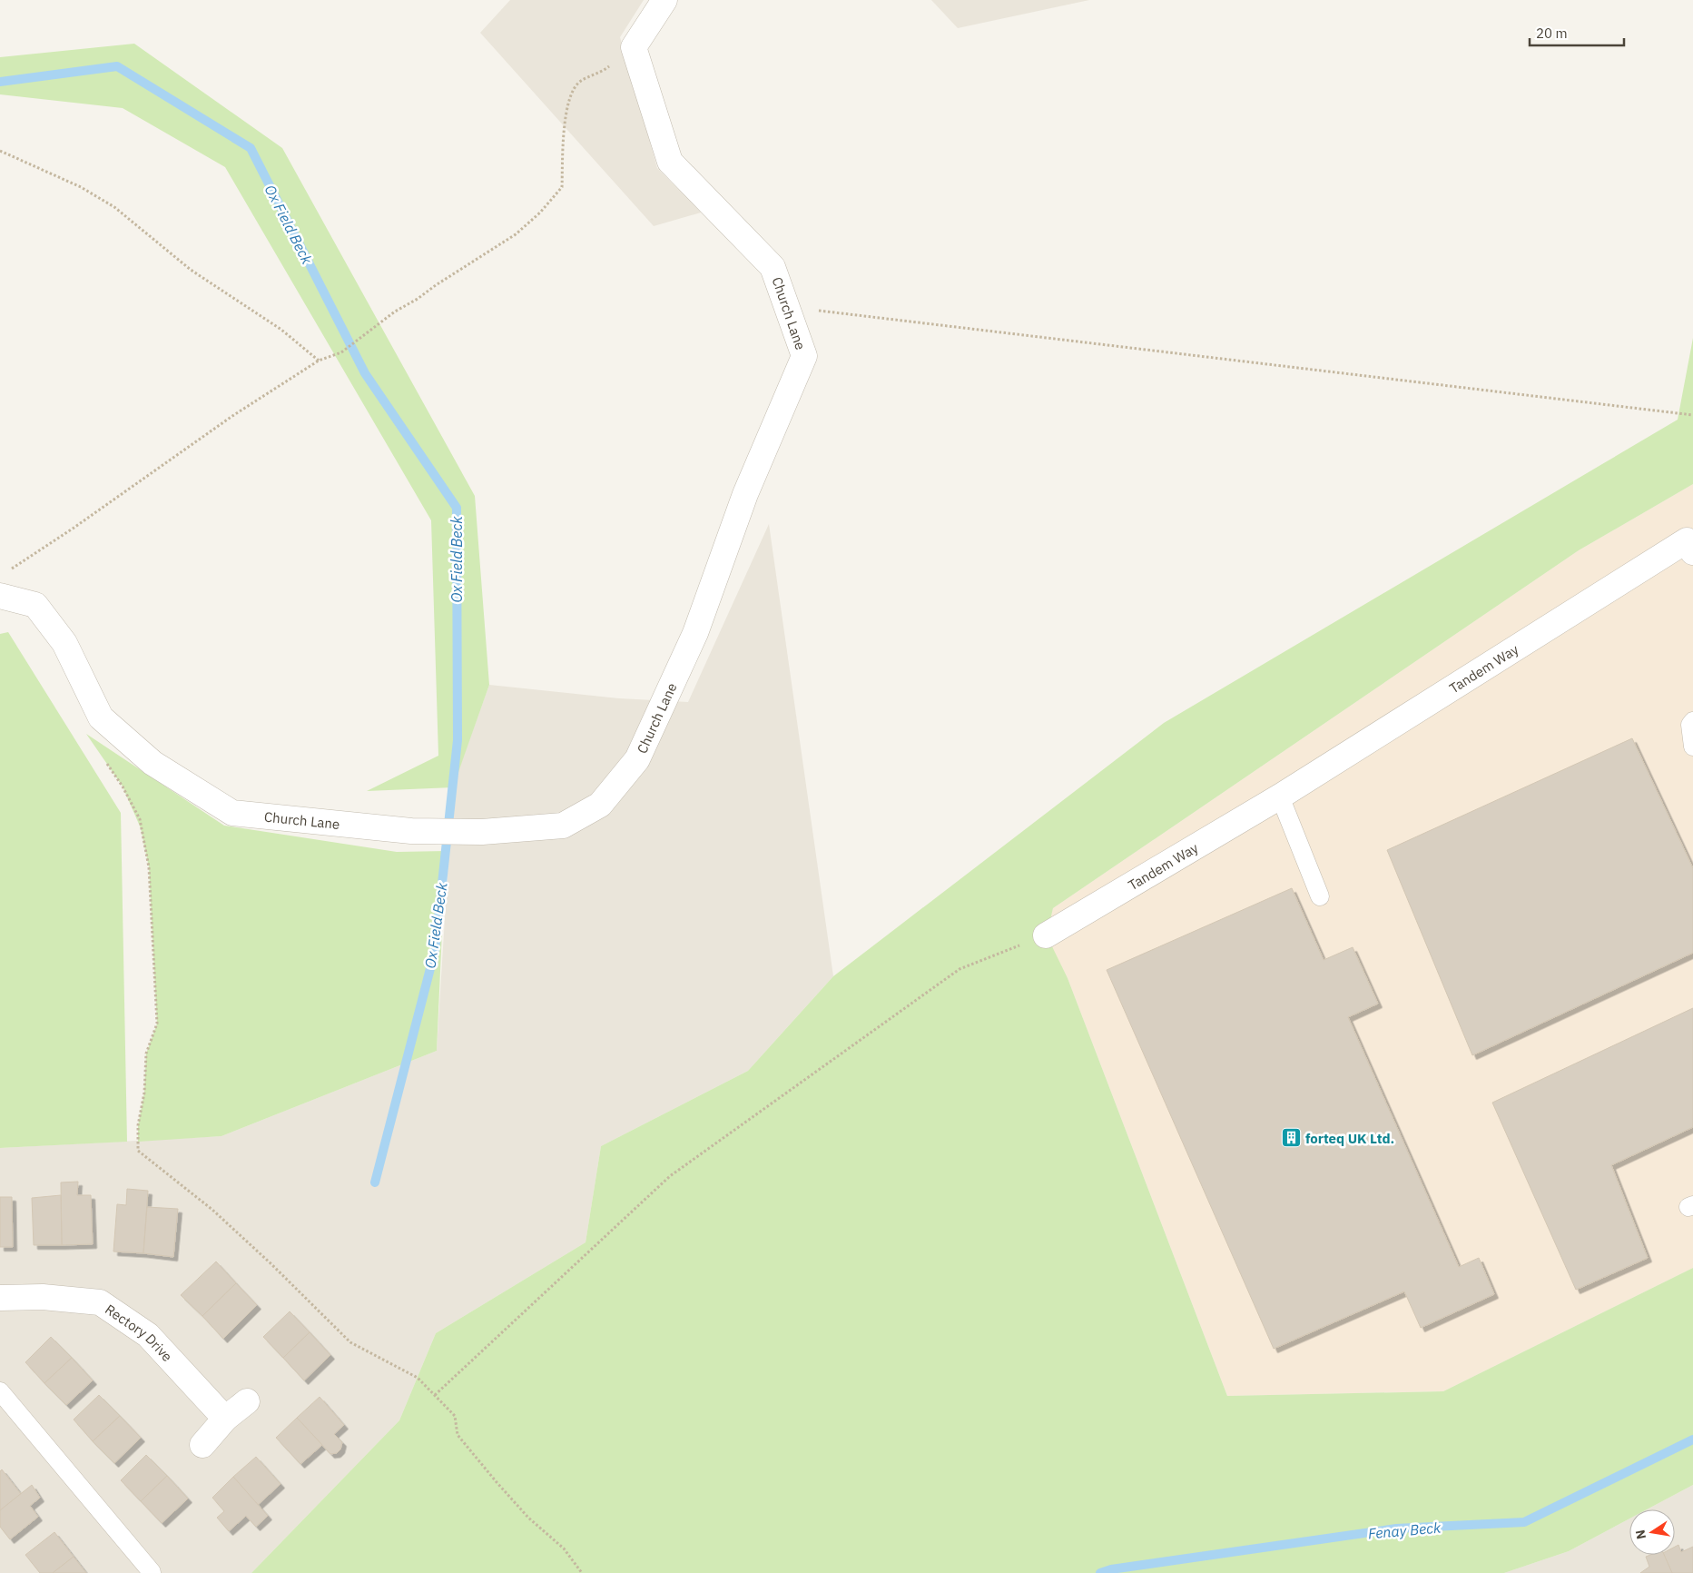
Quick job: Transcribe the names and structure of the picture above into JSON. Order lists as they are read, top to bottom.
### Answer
{
  "streets": {
    "street": ["Church Lane", "Tandem Way", "Rectory Drive"]
  },
  "water": ["Ox Field Beck", "Fenay Beck"],
  "places": {
    "building": ["forteq UK Ltd."]
  },
  "scale_bar": "20 m",
  "north": "left"
}
